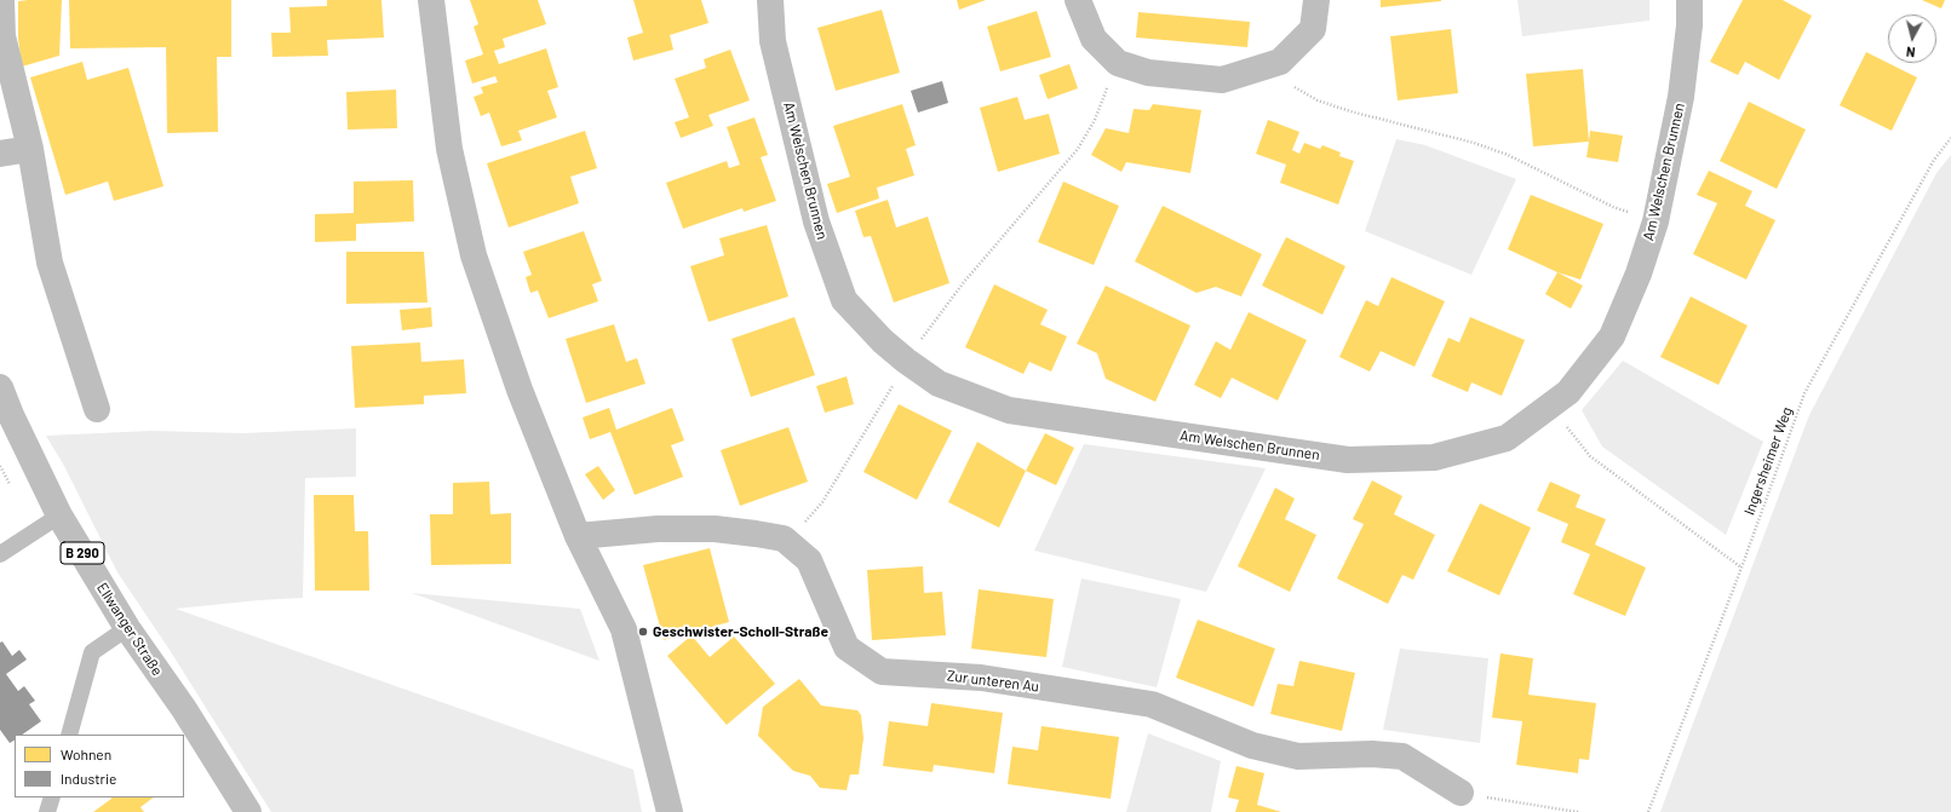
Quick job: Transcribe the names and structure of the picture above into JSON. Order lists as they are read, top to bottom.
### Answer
{
  "streets": {
    "street": [
      "Am Welschen Brunnen",
      "B 290",
      "Ellwanger Straße",
      "Zur unteren Au"
    ],
    "path": ["Ingersheimer Weg"]
  },
  "places": ["Geschwister-Scholl-Straße"],
  "legend": ["Wohnen", "Industrie"],
  "north": "bottom"
}
